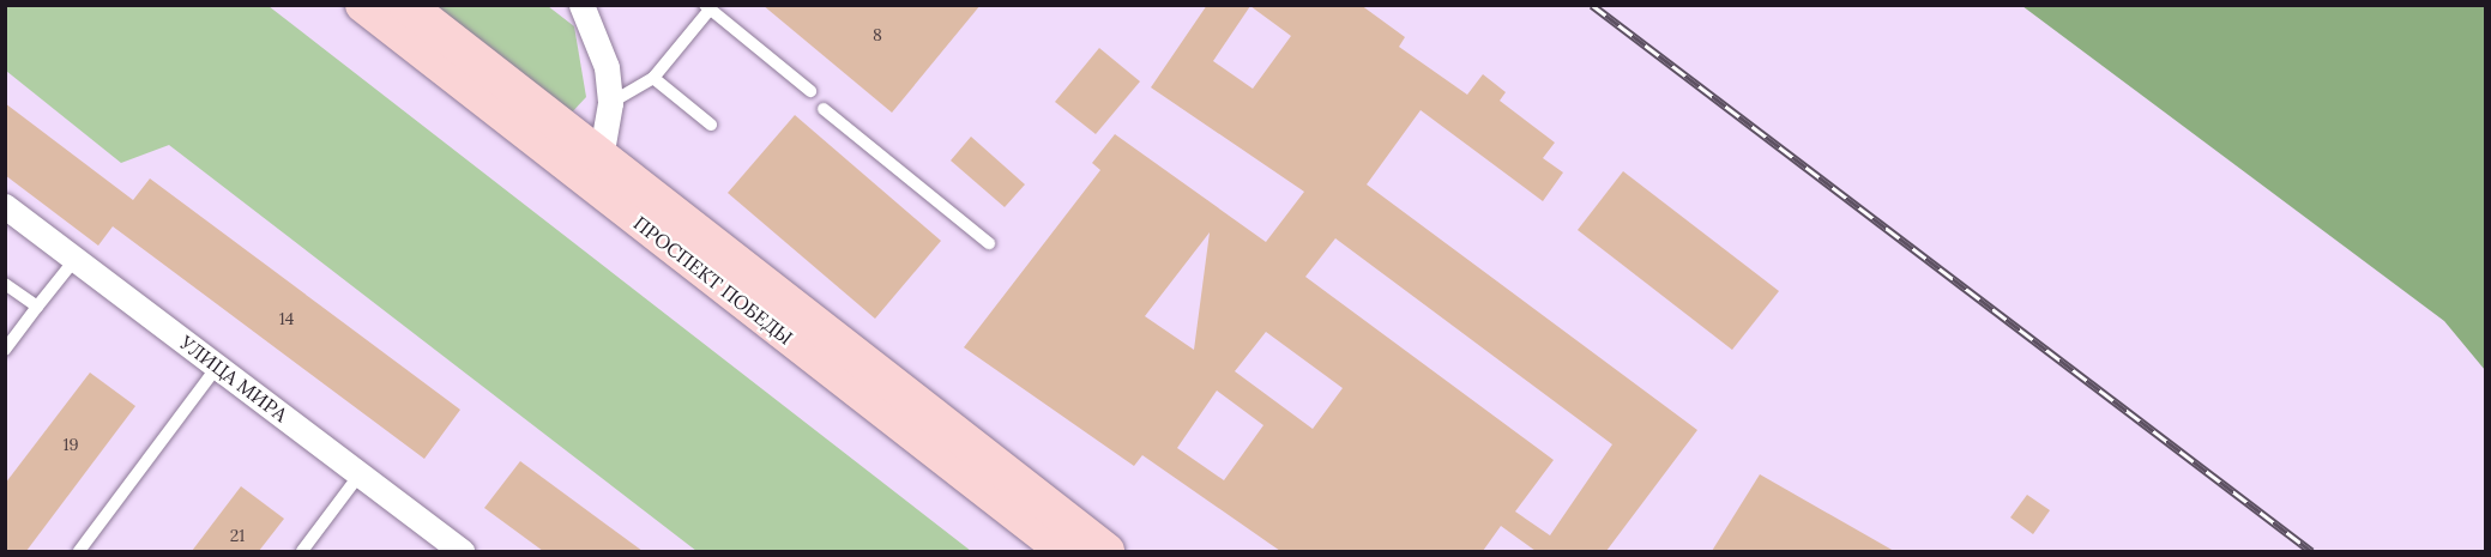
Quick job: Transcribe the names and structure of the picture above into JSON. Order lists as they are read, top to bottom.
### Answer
{
  "streets": {
    "main road": ["ПРОСПЕКТ ПОБЕДЫ"],
    "street": ["УЛИЦА МИРА"]
  },
  "house_numbers": [
    "8",
    "14",
    "19",
    "21"
  ]
}
